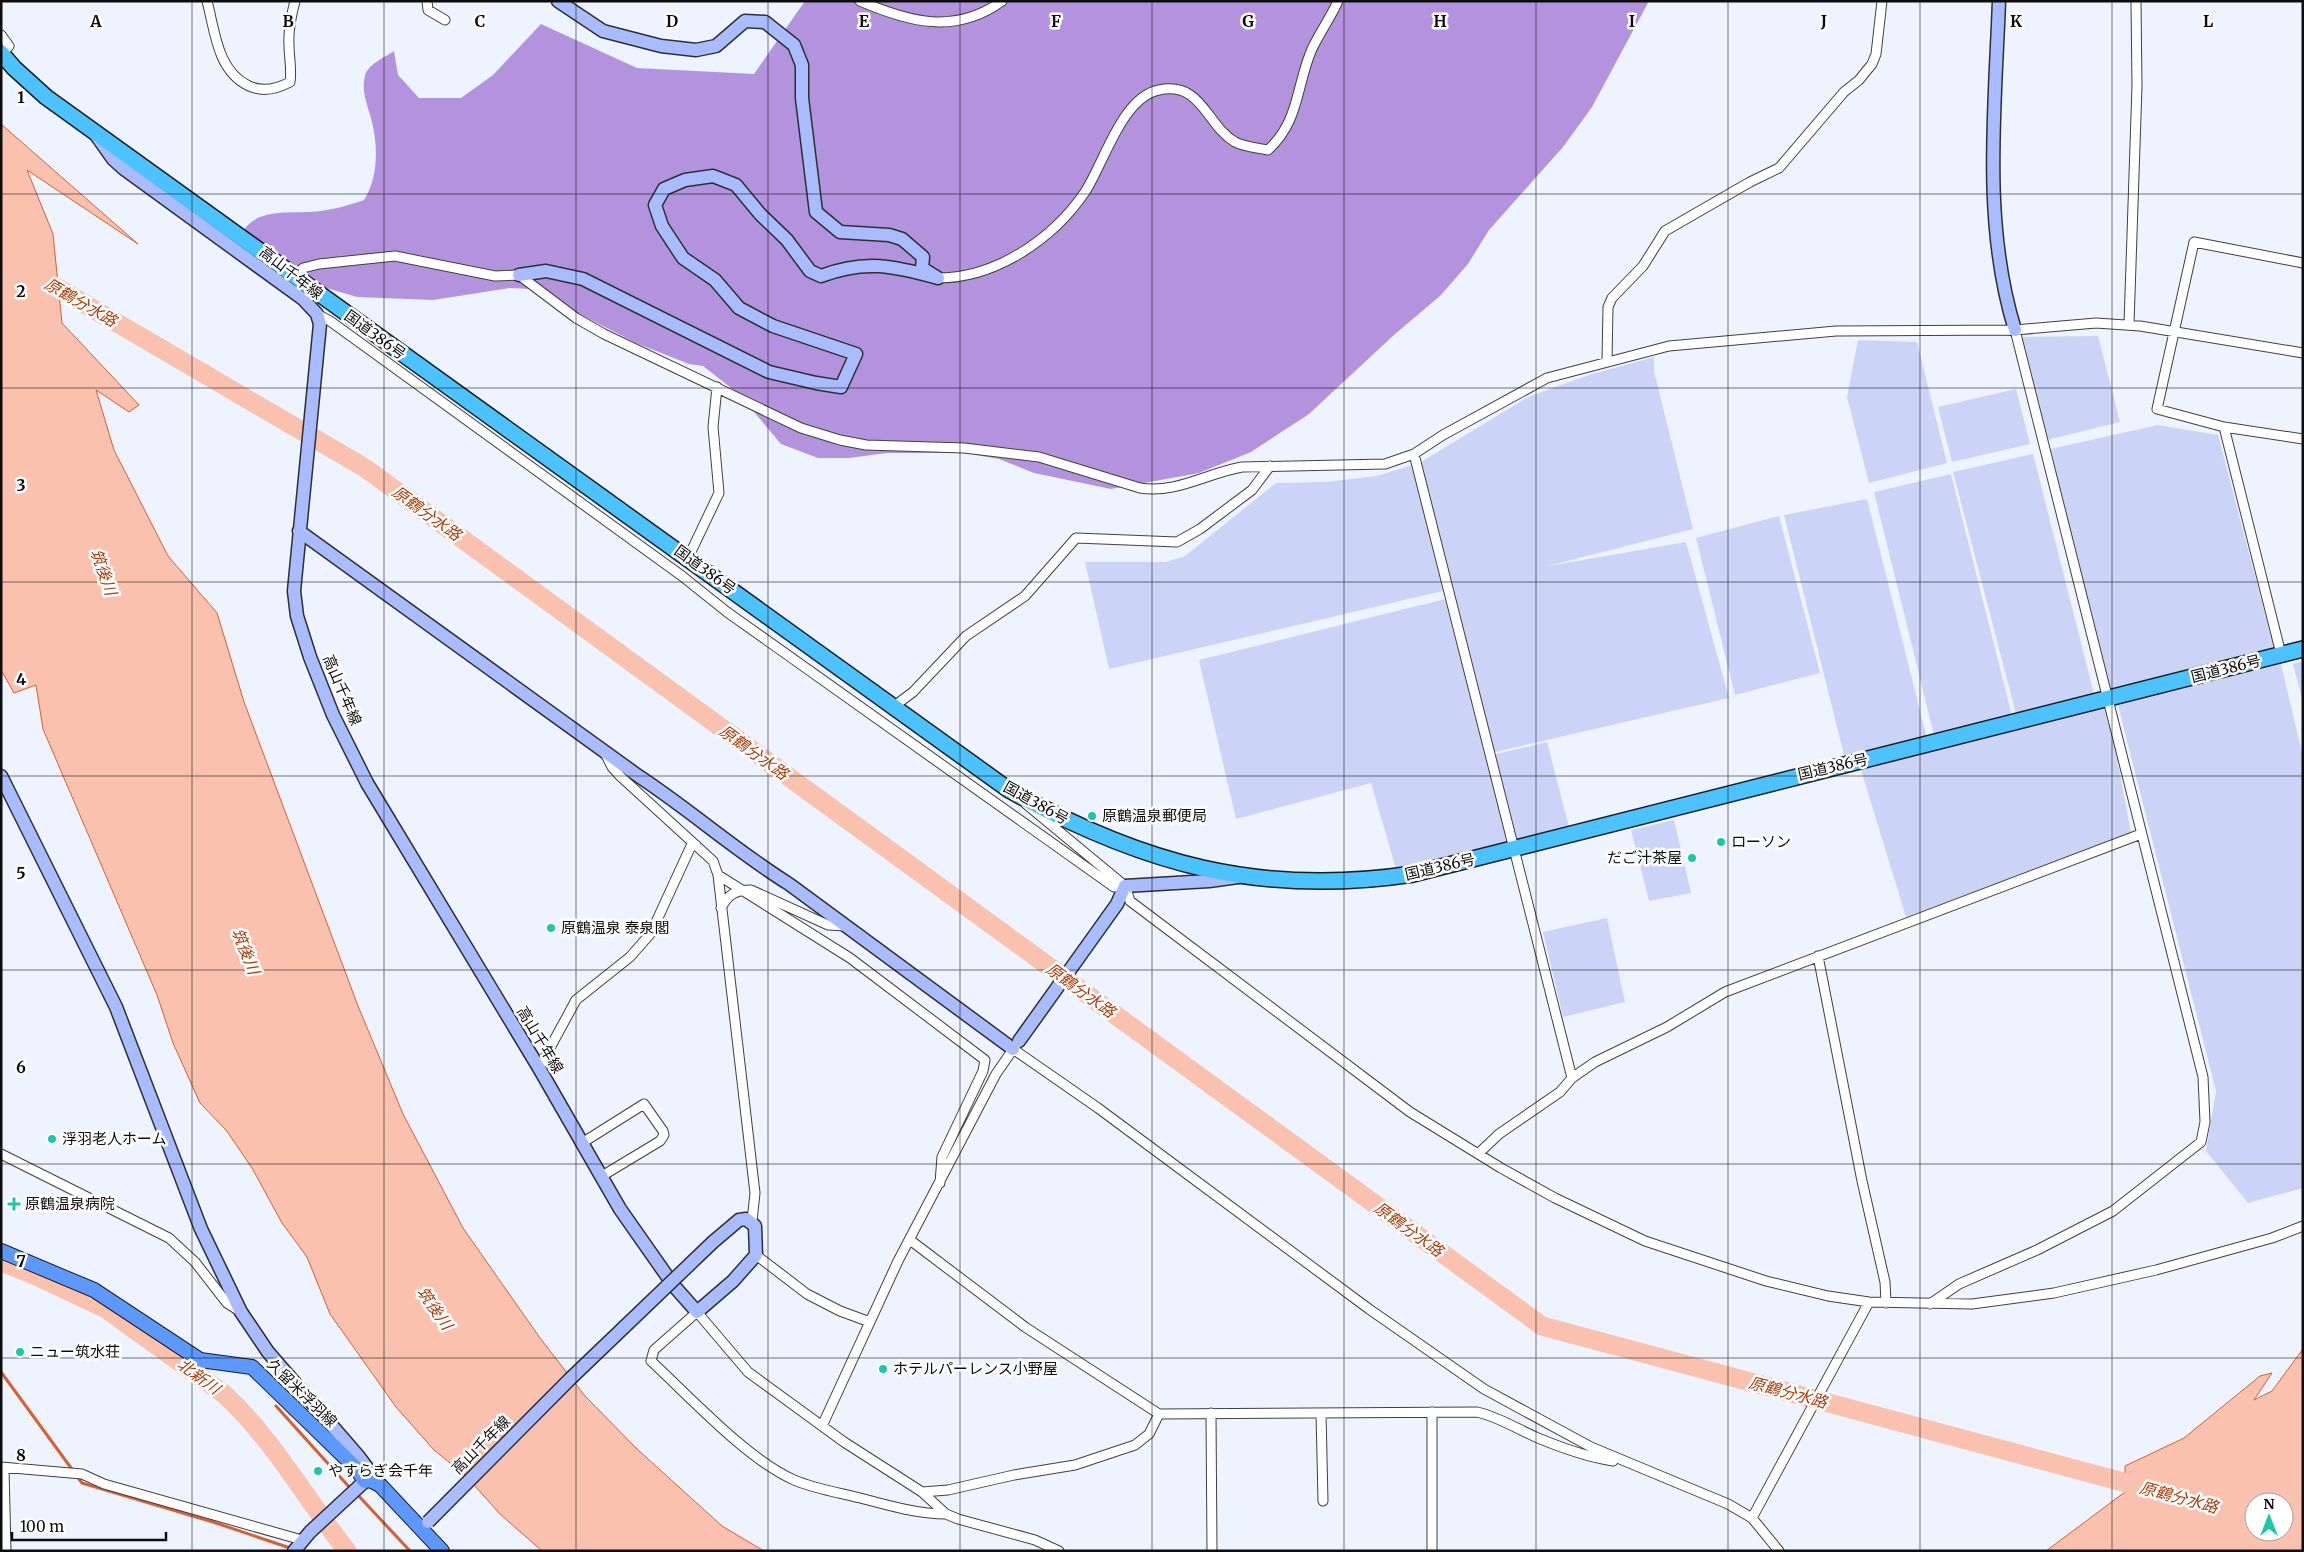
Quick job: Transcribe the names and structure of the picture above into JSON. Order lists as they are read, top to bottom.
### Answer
{
  "streets": {
    "highway": ["国道386号"],
    "main road": ["久留米浮羽線"],
    "street": ["高山千年線"]
  },
  "crossings": [
    ["高山千年線", "国道386号"]
  ],
  "water": ["原鶴分水路", "筑後川", "北新川"],
  "places": {
    "other": [
      "原鶴温泉郵便局",
      "ローソン",
      "だご汁茶屋",
      "原鶴温泉 泰泉閣",
      "浮羽老人ホーム",
      "ニュー筑水荘",
      "ホテルパーレンス小野屋",
      "やすらぎ会千年"
    ],
    "health": ["原鶴温泉病院"]
  },
  "scale_bar": "100 m",
  "north": "top",
  "grid": {
    "columns": [
      "A",
      "B",
      "C",
      "D",
      "E",
      "F",
      "G",
      "H",
      "I",
      "J",
      "K",
      "L"
    ],
    "rows": [
      "1",
      "2",
      "3",
      "4",
      "5",
      "6",
      "7",
      "8"
    ]
  }
}
